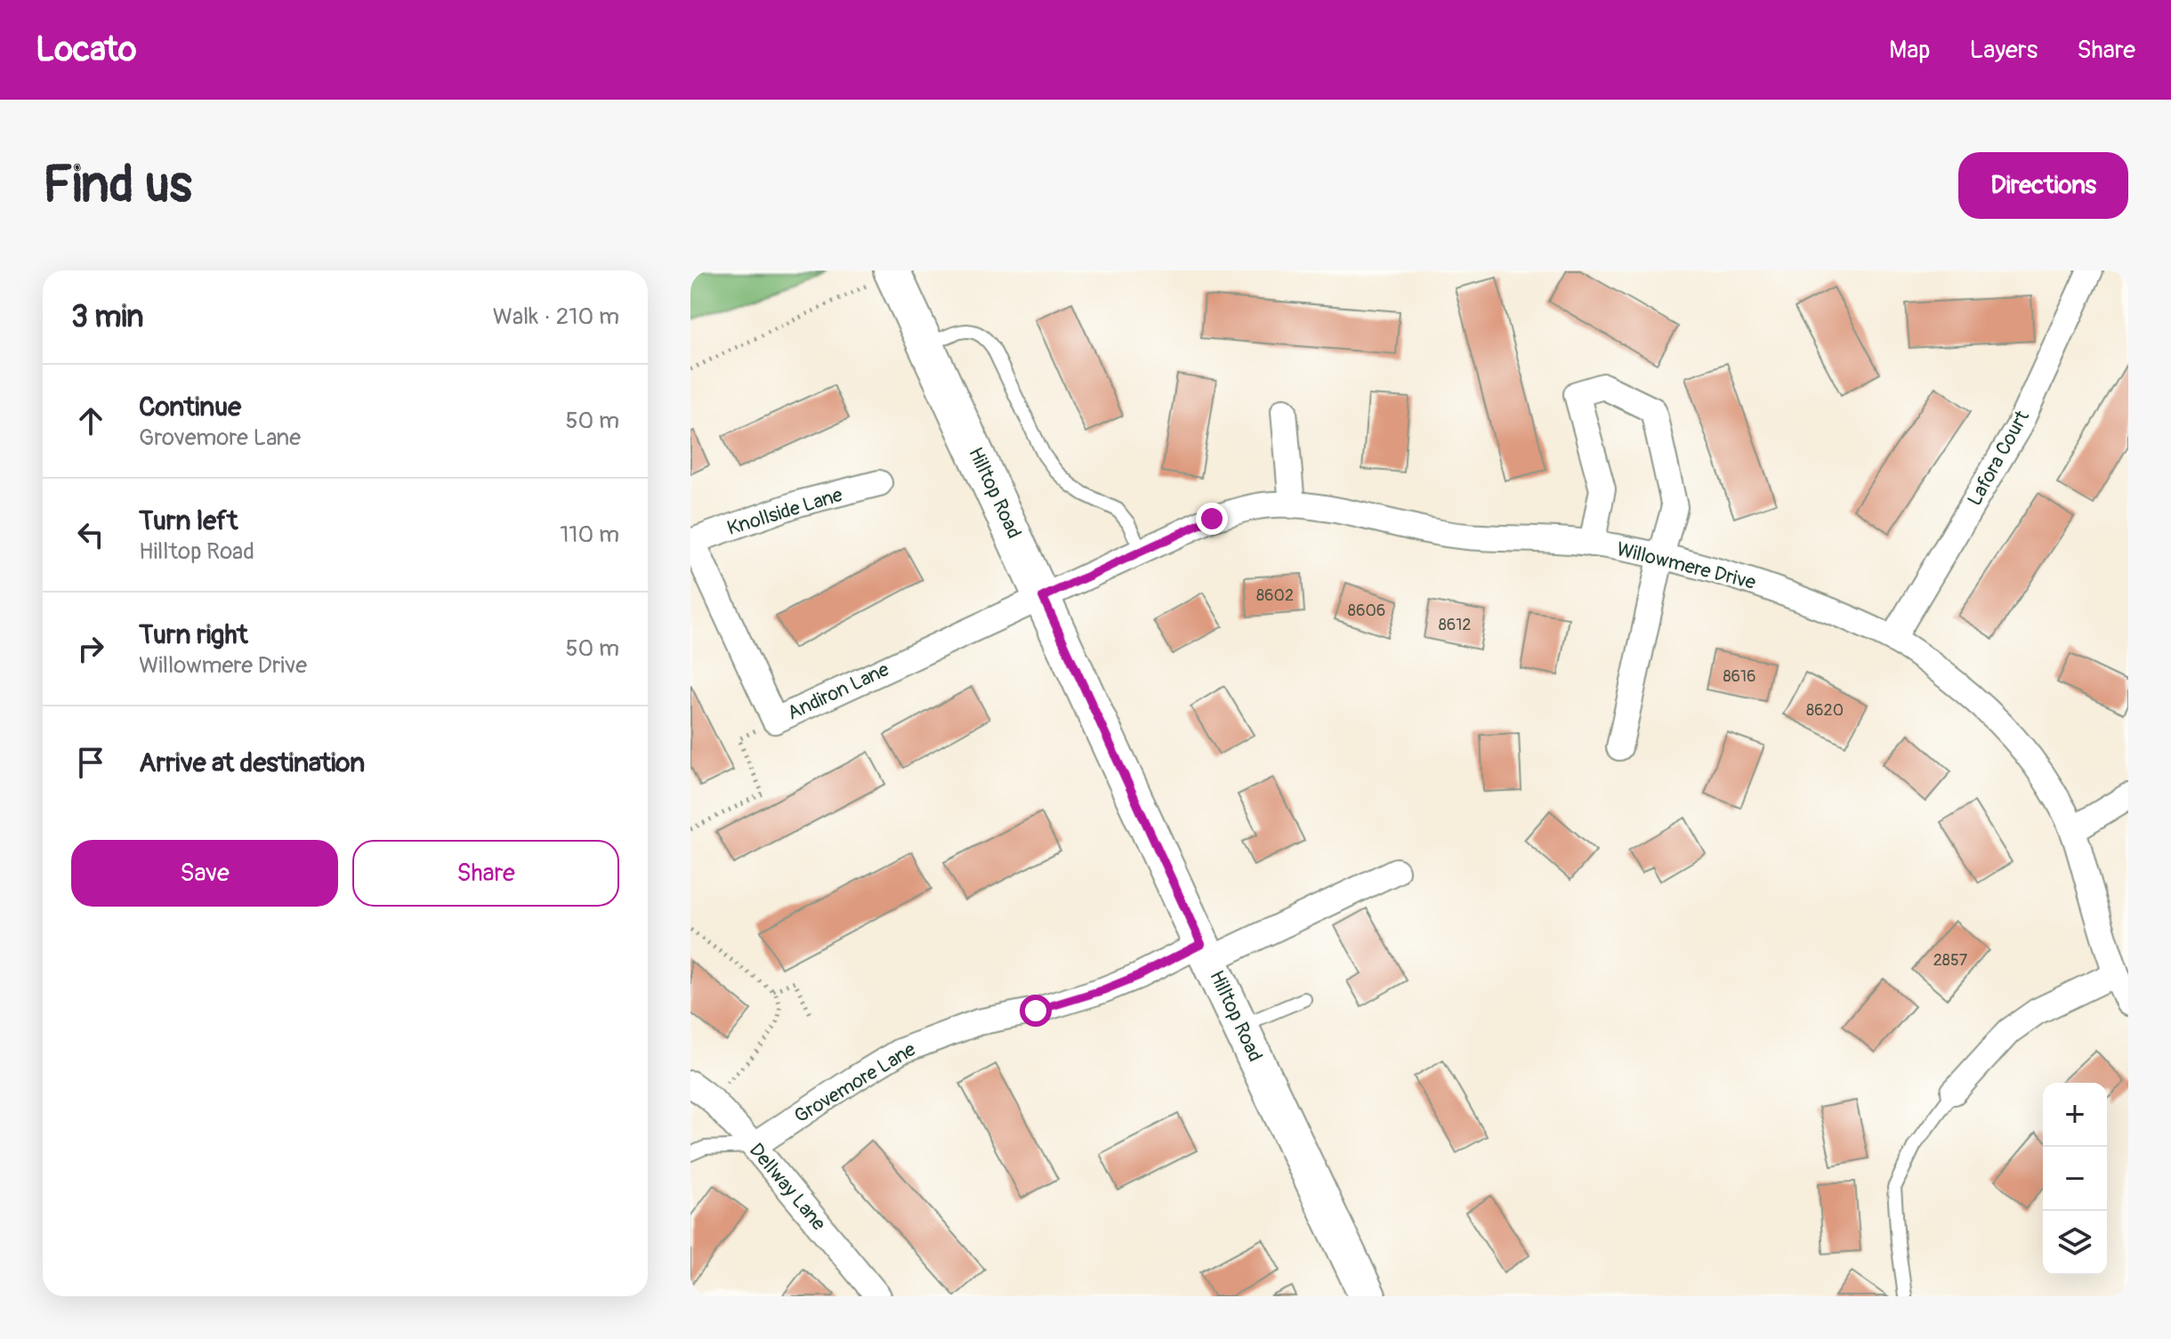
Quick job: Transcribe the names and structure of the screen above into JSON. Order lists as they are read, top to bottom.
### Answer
{
  "streets": {
    "street": [
      "Lafora Court",
      "Hilltop Road",
      "Knollside Lane",
      "Willowmere Drive",
      "Andiron Lane",
      "Grovemore Lane",
      "Dellway Lane"
    ]
  },
  "crossings": [
    ["Lafora Court", "Willowmere Drive"],
    ["Hilltop Road", "Willowmere Drive"],
    ["Hilltop Road", "Andiron Lane"],
    ["Hilltop Road", "Grovemore Lane"],
    ["Knollside Lane", "Andiron Lane"],
    ["Willowmere Drive", "Andiron Lane"],
    ["Grovemore Lane", "Dellway Lane"]
  ],
  "house_numbers": [
    "8602",
    "8606",
    "8612",
    "8616",
    "8620",
    "2857"
  ],
  "page": {
    "header": "Locato",
    "nav": ["Map", "Layers", "Share"],
    "buttons": [
      "Directions",
      ["Save", "Share"]
    ],
    "title": "Find us",
    "heading": ["3 min", "Walk · 210 m"],
    "list": [
      ["Continue", "Grovemore Lane", "50 m"],
      ["Turn left", "Hilltop Road", "110 m"],
      ["Turn right", "Willowmere Drive", "50 m"],
      "Arrive at destination"
    ],
    "map_buttons": ["+", "−"]
  }
}
